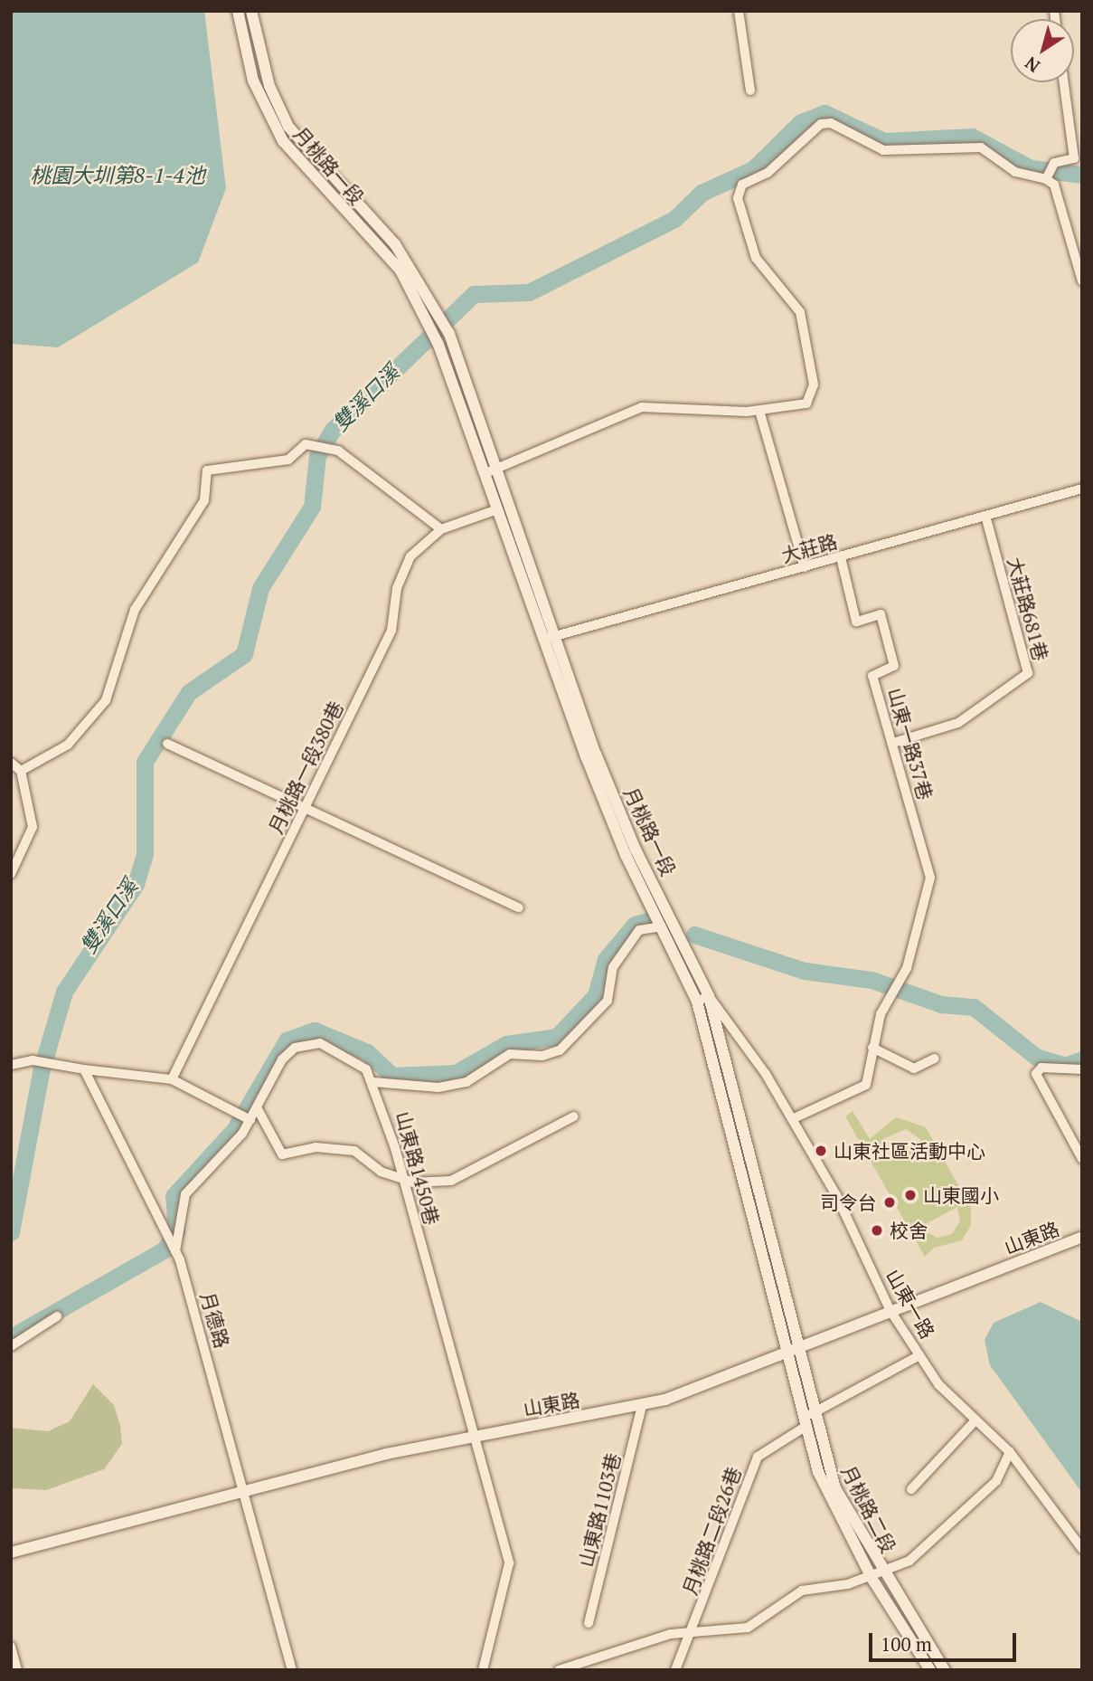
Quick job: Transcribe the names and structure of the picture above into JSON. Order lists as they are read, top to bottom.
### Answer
{
  "streets": {
    "street": [
      "月桃路一段",
      "大莊路",
      "大莊路681巷",
      "山東一路37巷",
      "月桃路一段380巷",
      "山東路1450巷",
      "山東路",
      "山東一路",
      "月德路",
      "月桃路二段",
      "山東路1103巷",
      "月桃路二段26巷"
    ]
  },
  "crossings": [
    ["月桃路一段", "大莊路"],
    ["月桃路一段", "月桃路一段380巷"],
    ["月桃路一段", "山東路"],
    ["月桃路一段", "山東一路"],
    ["月桃路一段", "月桃路二段"],
    ["大莊路", "大莊路681巷"],
    ["大莊路", "山東一路37巷"],
    ["大莊路681巷", "山東一路37巷"],
    ["山東路1450巷", "山東路"],
    ["山東路1450巷", "月德路"],
    ["山東路", "山東一路"],
    ["山東路", "月德路"],
    ["山東路", "月桃路二段"],
    ["山東路", "山東路1103巷"],
    ["山東一路", "月桃路二段26巷"],
    ["月桃路二段", "月桃路二段26巷"]
  ],
  "water": ["桃園大圳第8-1-4池", "雙溪口溪"],
  "places": [
    "山東社區活動中心",
    "山東國小",
    "司令台",
    "校舍"
  ],
  "scale_bar": "100 m",
  "north": "bottom left"
}
